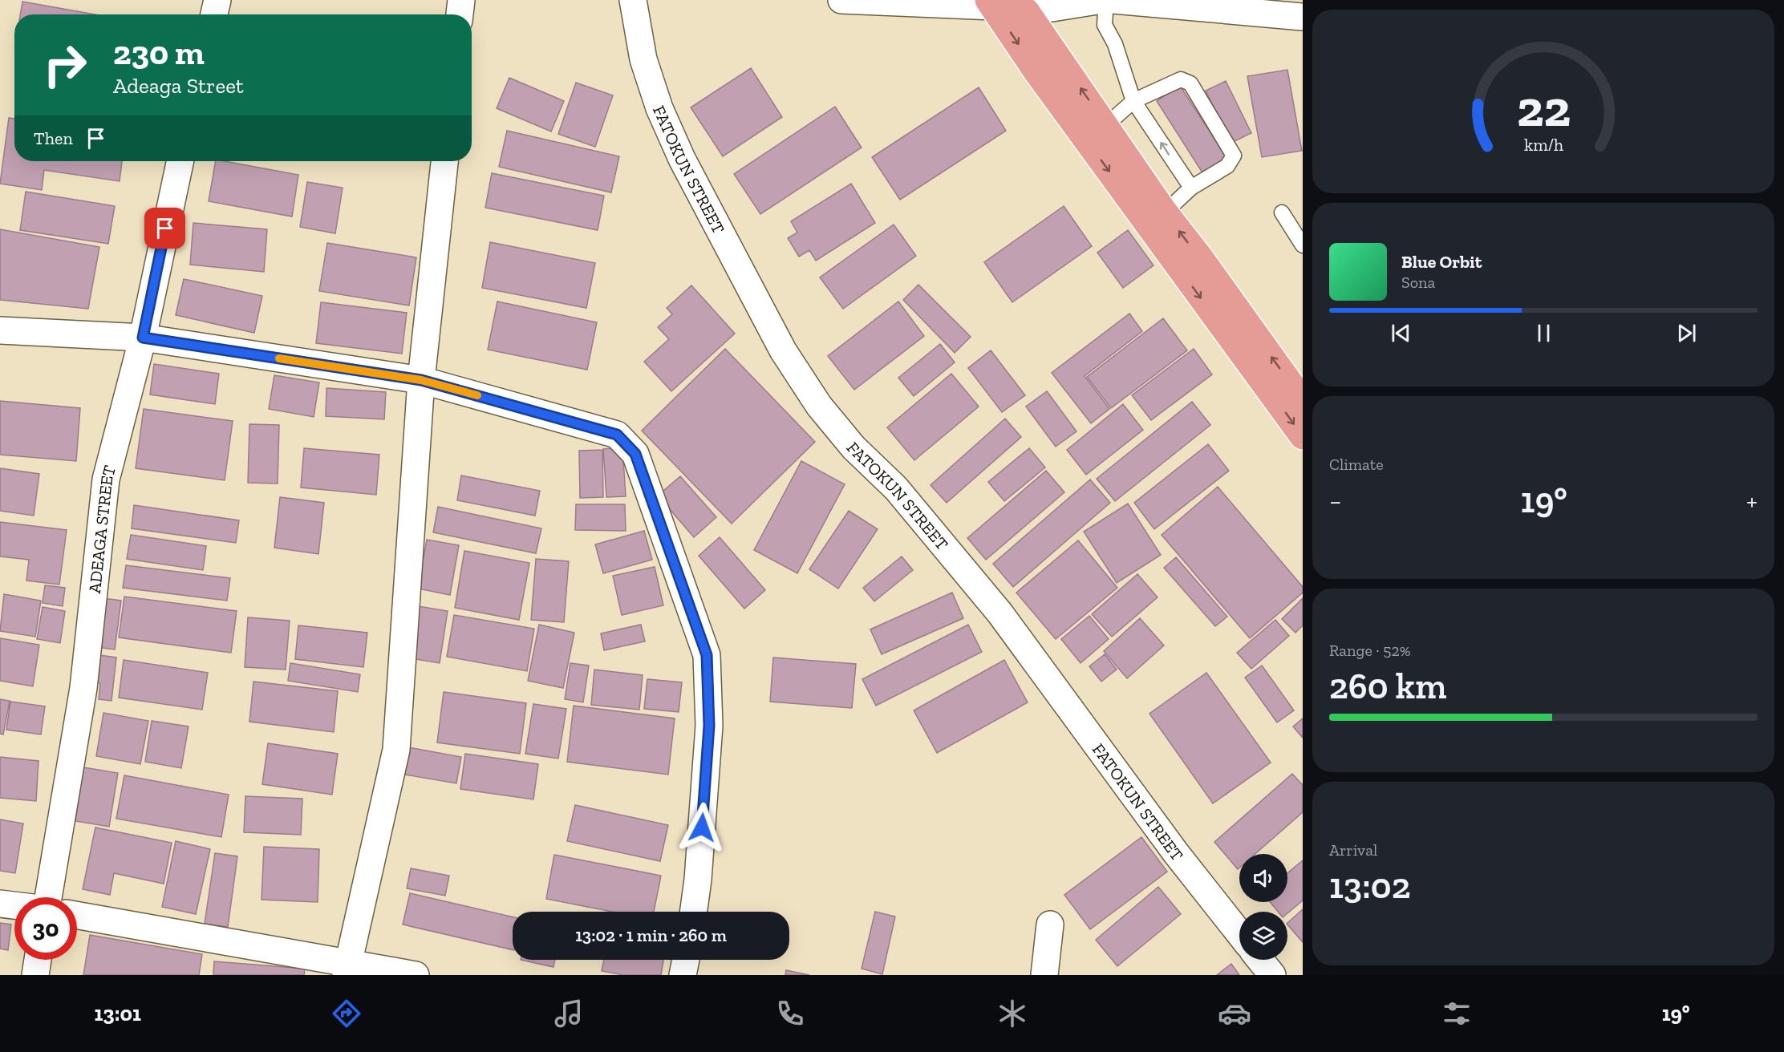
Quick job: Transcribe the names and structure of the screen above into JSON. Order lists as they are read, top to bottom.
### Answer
{
  "streets": {
    "street": ["FATOKUN STREET", "ADEAGA STREET"]
  },
  "page": {
    "turn": ["230 m", "Adeaga Street"],
    "then": "Then",
    "song": ["Blue Orbit", "Sona"],
    "tile": [
      "Climate",
      ["Range · 52%", "260 km"],
      ["Arrival", "13:02"]
    ],
    "heat": ["−", "19°", "+"],
    "limit": "30",
    "trip": "13:02 · 1 min · 260 m",
    "tabs": ["13:01", "19°"],
    "gauge": ["22", "km/h"]
  }
}
